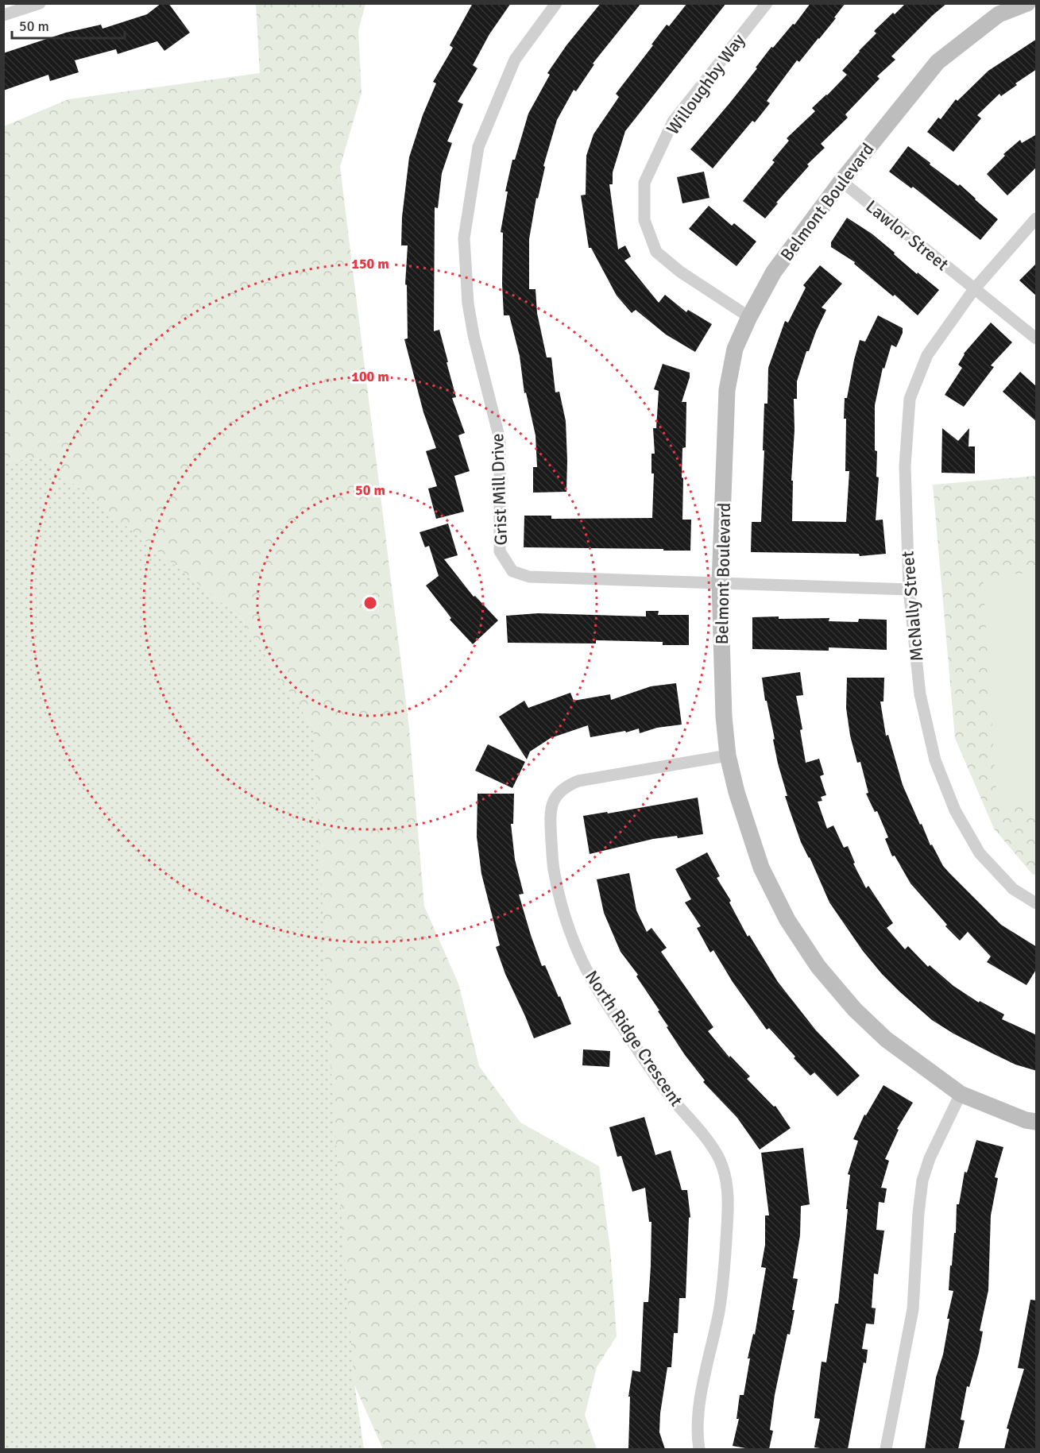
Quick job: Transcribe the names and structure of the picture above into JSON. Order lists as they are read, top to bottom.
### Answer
{
  "streets": {
    "street": [
      "Willoughby Way",
      "Belmont Boulevard",
      "Lawlor Street",
      "Grist Mill Drive",
      "McNally Street",
      "North Ridge Crescent"
    ]
  },
  "crossings": [
    ["Willoughby Way", "Belmont Boulevard"],
    ["Belmont Boulevard", "Lawlor Street"],
    ["Belmont Boulevard", "Grist Mill Drive"],
    ["Belmont Boulevard", "North Ridge Crescent"],
    ["Lawlor Street", "McNally Street"],
    ["Grist Mill Drive", "McNally Street"]
  ],
  "scale_bar": "50 m",
  "rings": ["150 m", "100 m", "50 m"]
}
